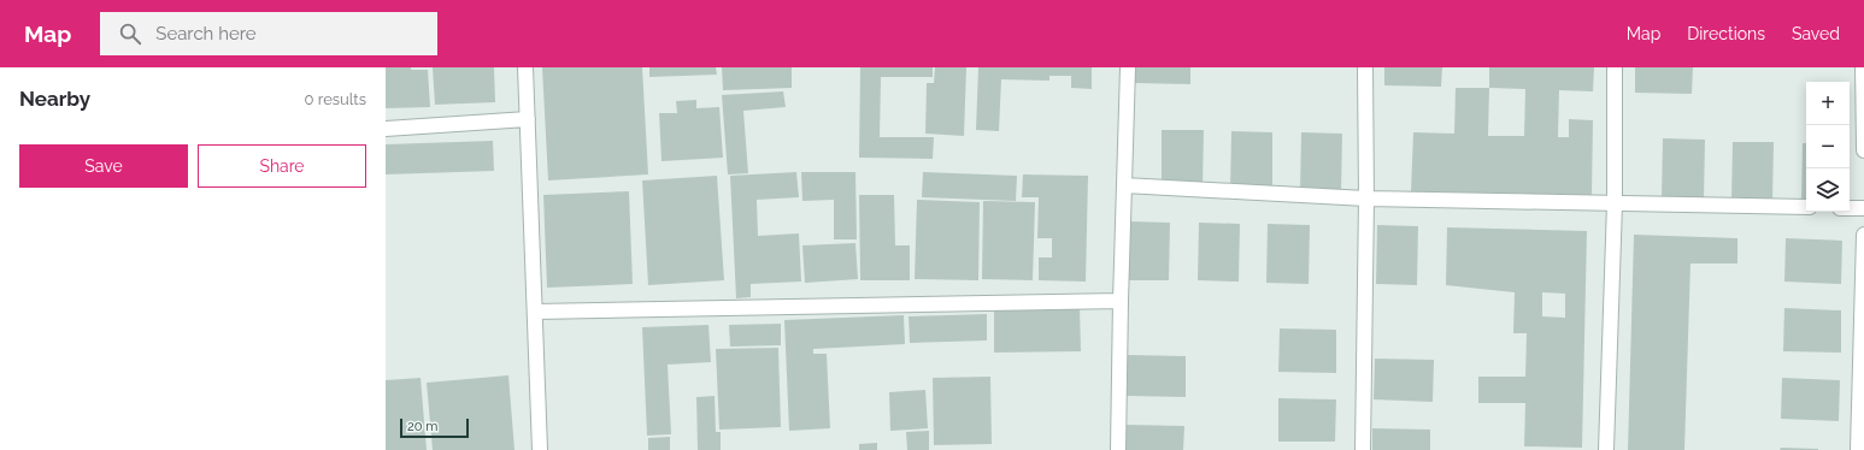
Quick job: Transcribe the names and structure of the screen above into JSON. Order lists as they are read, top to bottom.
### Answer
{
  "scale_bar": "20 m",
  "page": {
    "header": "Map",
    "search": "Search here",
    "nav": ["Map", "Directions", "Saved"],
    "heading": ["Nearby", "0 results"],
    "map_buttons": ["+", "−"],
    "buttons": ["Save", "Share"],
    "scale": "20 m"
  }
}
